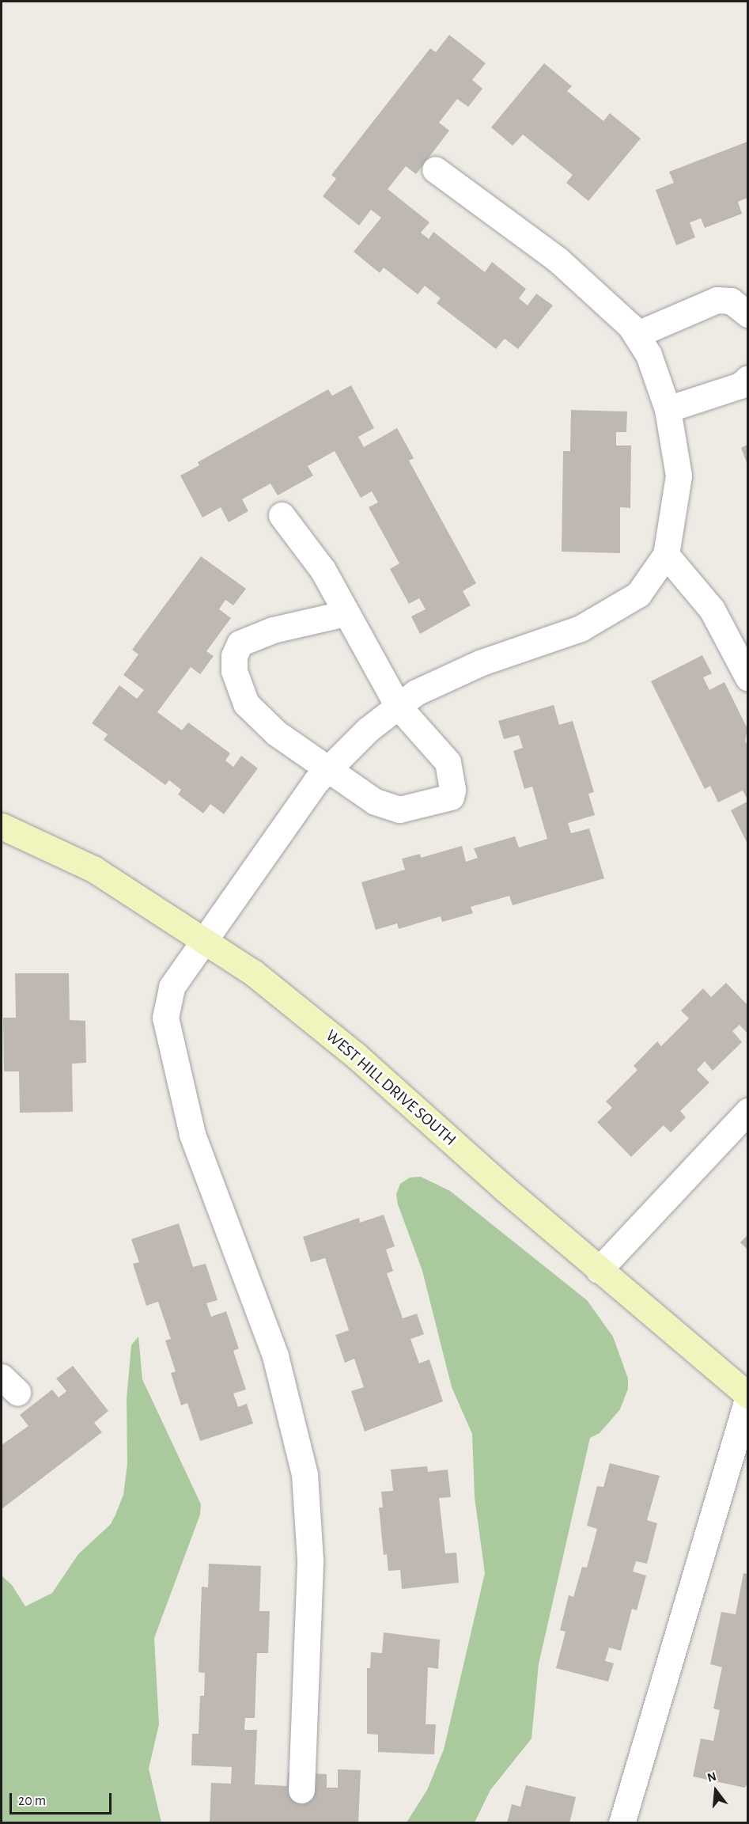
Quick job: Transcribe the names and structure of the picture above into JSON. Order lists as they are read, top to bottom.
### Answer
{
  "streets": {
    "street": ["WEST HILL DRIVE SOUTH"]
  },
  "scale_bar": "20 m",
  "north": "top"
}
